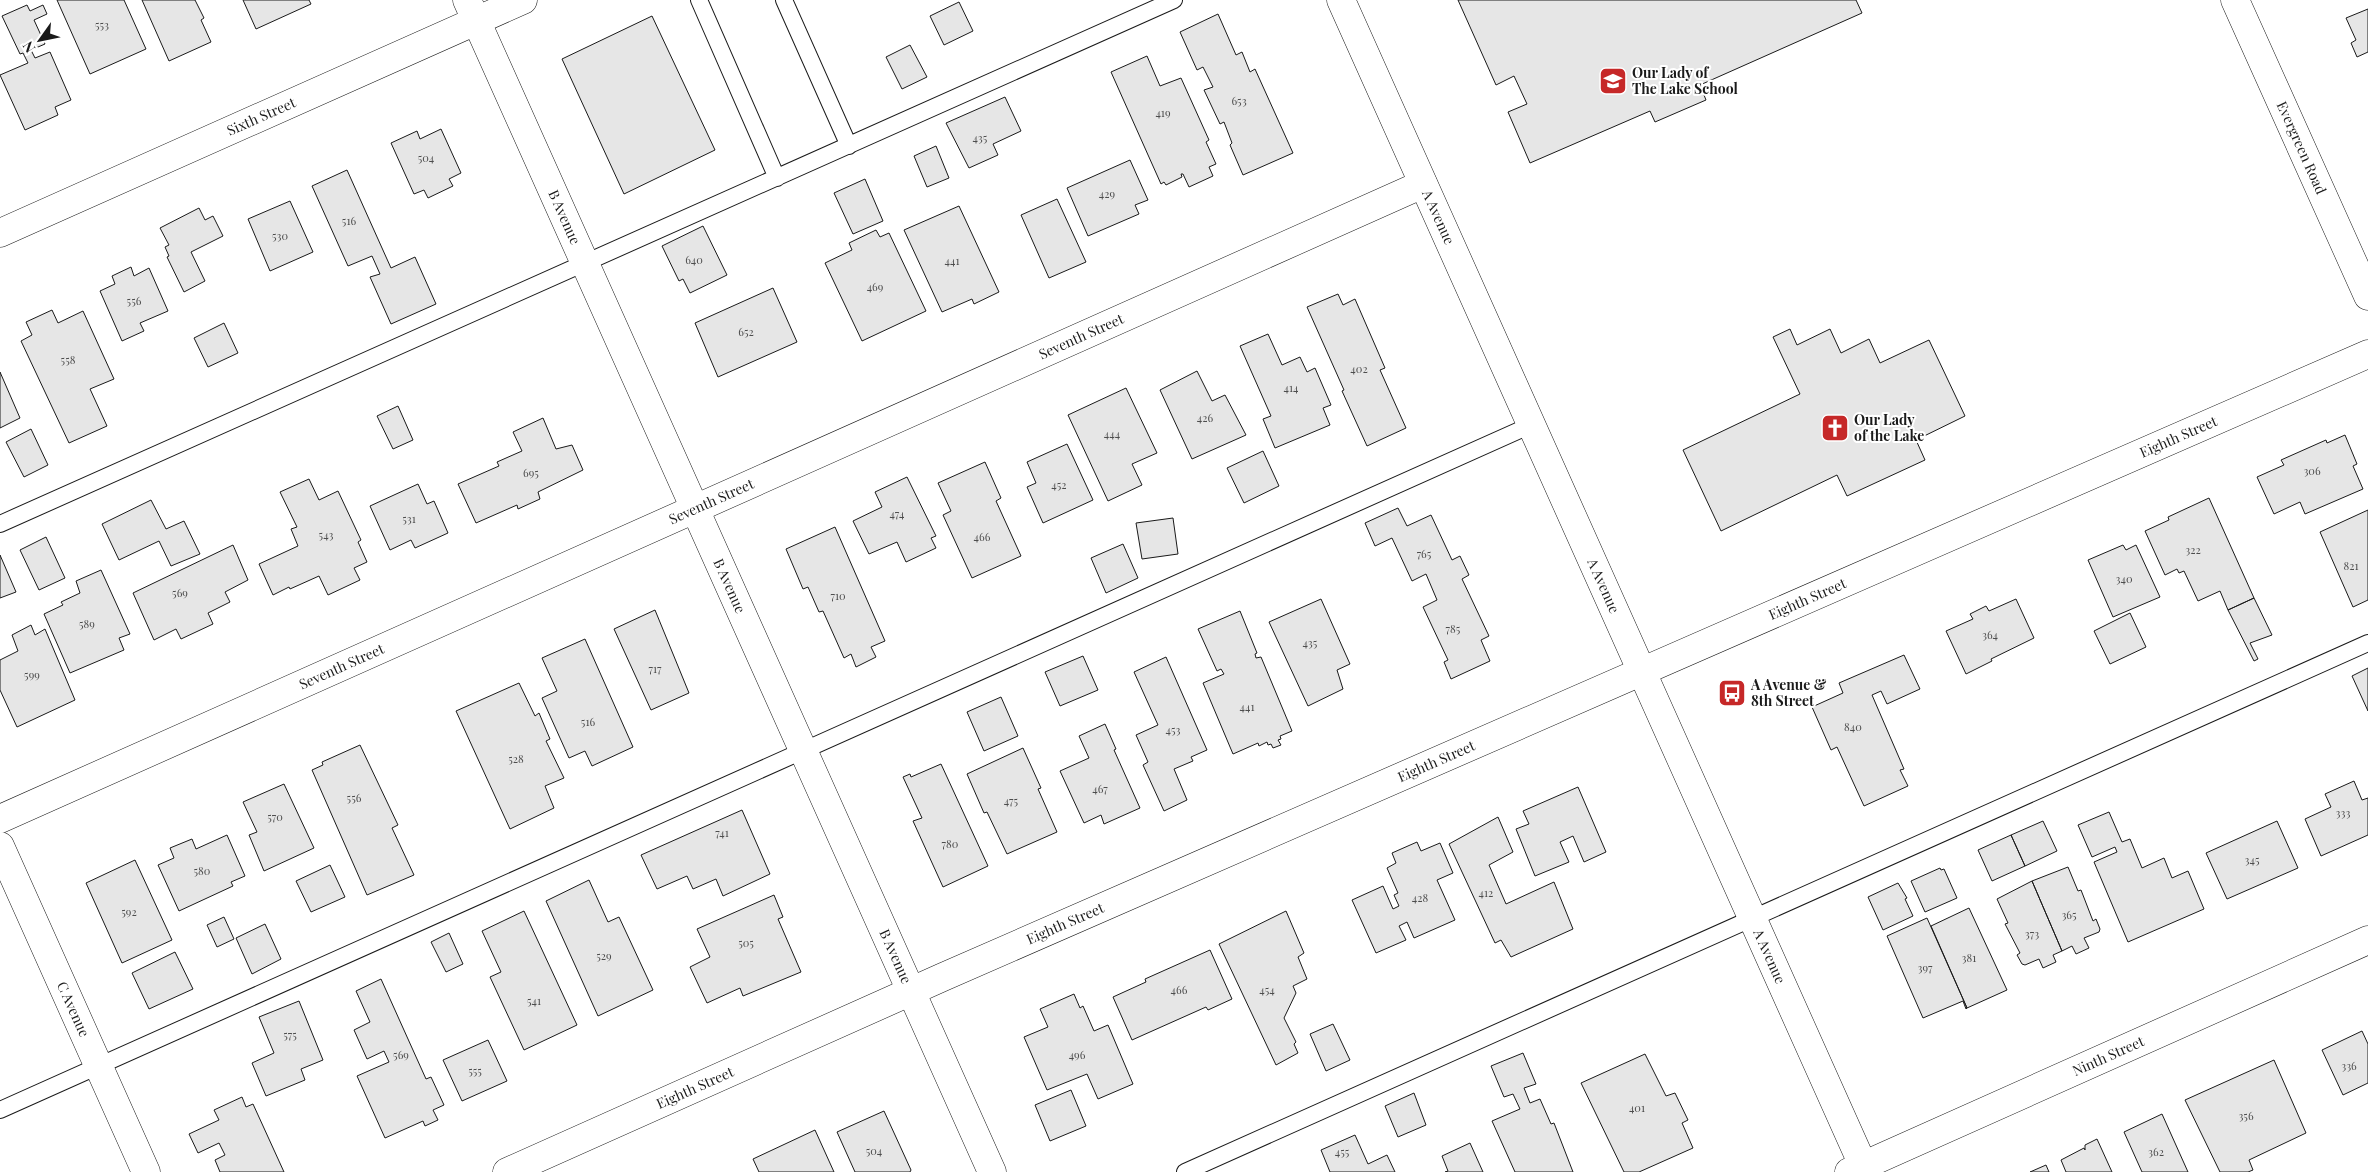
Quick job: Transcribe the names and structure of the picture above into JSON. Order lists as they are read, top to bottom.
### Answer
{
  "streets": {
    "street": [
      "Sixth Street",
      "Evergreen Road",
      "A Avenue",
      "B Avenue",
      "Seventh Street",
      "Eighth Street",
      "C Avenue",
      "Ninth Street"
    ]
  },
  "crossings": [
    ["Sixth Street", "B Avenue"],
    ["A Avenue", "Seventh Street"],
    ["A Avenue", "Eighth Street"],
    ["A Avenue", "Ninth Street"],
    ["B Avenue", "Seventh Street"],
    ["B Avenue", "Eighth Street"]
  ],
  "places": {
    "school or university": ["Our Lady of The Lake School"],
    "church": ["Our Lady of the Lake"],
    "bus stop": ["A Avenue & 8th Street"]
  },
  "house_numbers": [
    "553",
    "653",
    "419",
    "435",
    "504",
    "429",
    "516",
    "530",
    "640",
    "441",
    "469",
    "556",
    "652",
    "558",
    "402",
    "414",
    "426",
    "444",
    "306",
    "695",
    "452",
    "474",
    "531",
    "543",
    "466",
    "322",
    "765",
    "821",
    "340",
    "569",
    "710",
    "589",
    "785",
    "364",
    "435",
    "717",
    "599",
    "441",
    "516",
    "840",
    "453",
    "528",
    "467",
    "556",
    "475",
    "333",
    "570",
    "741",
    "780",
    "345",
    "580",
    "412",
    "428",
    "592",
    "365",
    "373",
    "505",
    "529",
    "381",
    "397",
    "466",
    "454",
    "541",
    "575",
    "569",
    "496",
    "336",
    "555",
    "401",
    "356",
    "504",
    "455",
    "362"
  ],
  "north": "bottom left"
}
